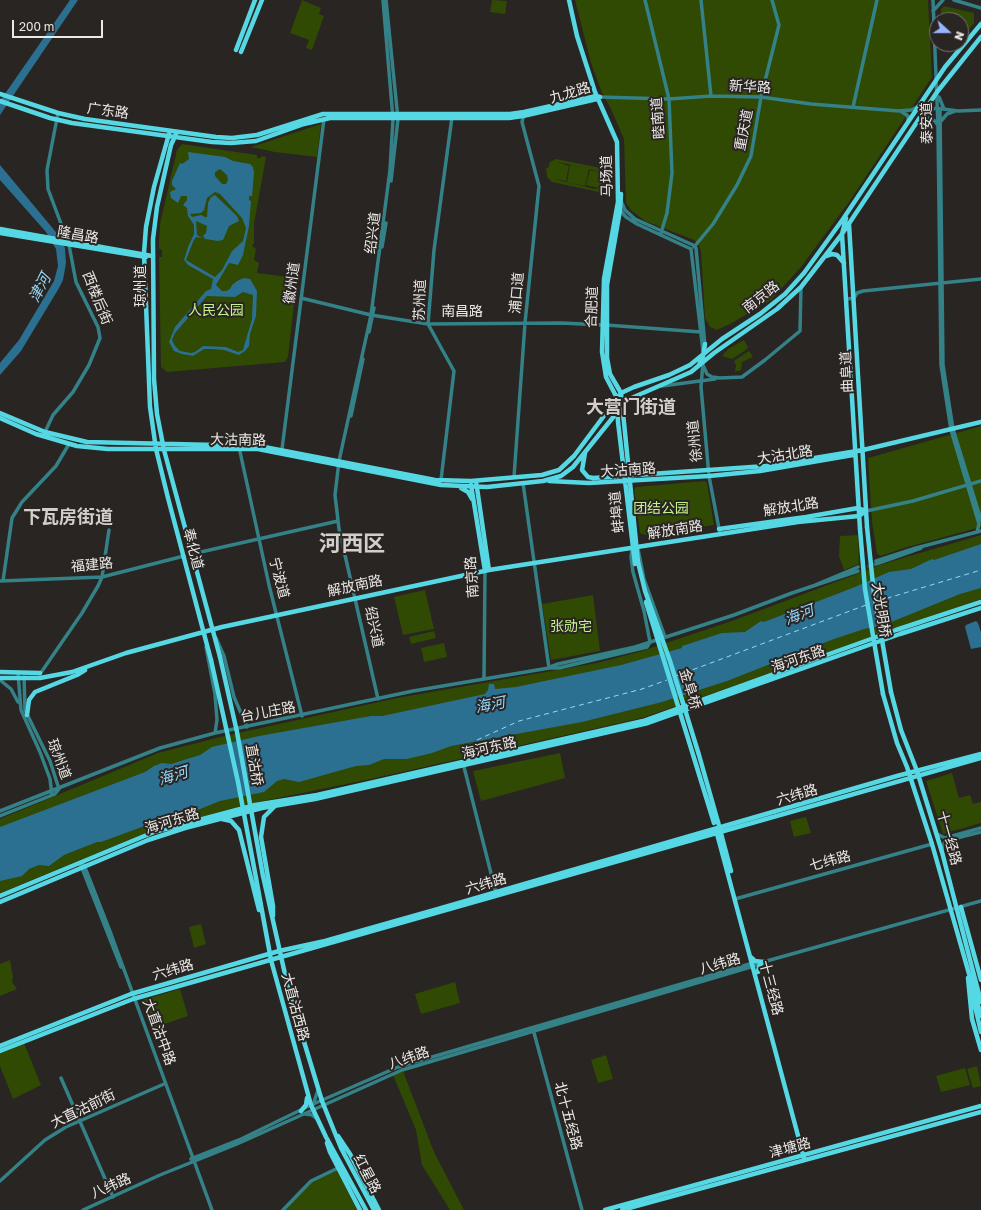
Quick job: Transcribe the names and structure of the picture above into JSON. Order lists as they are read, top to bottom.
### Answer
{
  "streets": {
    "main road": [
      "九龙路",
      "广东路",
      "马场道",
      "隆昌路",
      "琼州道",
      "南京路",
      "合肥道",
      "曲阜道",
      "大沽南路",
      "大沽北路",
      "解放北路",
      "蚌埠道",
      "解放南路",
      "奉化道",
      "大光明桥",
      "海河东路",
      "金阜桥",
      "直沽桥",
      "六纬路",
      "十一经路",
      "十三经路",
      "大直沽西路",
      "津塘路",
      "红星路"
    ],
    "street": [
      "新华路",
      "睦南道",
      "泰安道",
      "重庆道",
      "绍兴道",
      "徽州道",
      "浦口道",
      "西楼后街",
      "苏州道",
      "南昌路",
      "徐州道",
      "福建路",
      "宁波道",
      "台儿庄路",
      "七纬路",
      "八纬路",
      "大直沽中路",
      "大直沽前街",
      "北十五经路"
    ]
  },
  "crossings": [
    ["新华路", "九龙路"],
    ["新华路", "睦南道"],
    ["新华路", "重庆道"],
    ["新华路", "马场道"],
    ["九龙路", "广东路"],
    ["九龙路", "马场道"],
    ["九龙路", "绍兴道"],
    ["九龙路", "徽州道"],
    ["九龙路", "浦口道"],
    ["九龙路", "苏州道"],
    ["广东路", "琼州道"],
    ["广东路", "西楼后街"],
    ["睦南道", "马场道"],
    ["泰安道", "南京路"],
    ["泰安道", "大沽北路"],
    ["泰安道", "解放北路"],
    ["重庆道", "马场道"],
    ["马场道", "合肥道"],
    ["绍兴道", "南昌路"],
    ["绍兴道", "大沽南路"],
    ["绍兴道", "解放南路"],
    ["绍兴道", "台儿庄路"],
    ["隆昌路", "琼州道"],
    ["隆昌路", "西楼后街"],
    ["徽州道", "南昌路"],
    ["徽州道", "大沽南路"],
    ["琼州道", "大沽南路"],
    ["琼州道", "解放南路"],
    ["琼州道", "奉化道"],
    ["琼州道", "台儿庄路"],
    ["浦口道", "南京路"],
    ["浦口道", "南昌路"],
    ["南京路", "合肥道"],
    ["南京路", "曲阜道"],
    ["南京路", "大沽南路"],
    ["南京路", "徐州道"],
    ["南京路", "蚌埠道"],
    ["南京路", "解放南路"],
    ["南京路", "台儿庄路"],
    ["西楼后街", "大沽南路"],
    ["苏州道", "南昌路"],
    ["苏州道", "大沽南路"],
    ["合肥道", "南昌路"],
    ["合肥道", "蚌埠道"],
    ["曲阜道", "大沽北路"],
    ["曲阜道", "解放北路"],
    ["曲阜道", "大光明桥"],
    ["大沽南路", "徐州道"],
    ["大沽南路", "大沽北路"],
    ["大沽南路", "蚌埠道"],
    ["大沽南路", "奉化道"],
    ["大沽南路", "宁波道"],
    ["徐州道", "大沽北路"],
    ["徐州道", "解放北路"],
    ["徐州道", "解放南路"],
    ["解放北路", "解放南路"],
    ["蚌埠道", "解放南路"],
    ["蚌埠道", "金阜桥"],
    ["蚌埠道", "台儿庄路"],
    ["解放南路", "奉化道"],
    ["解放南路", "宁波道"],
    ["奉化道", "福建路"],
    ["奉化道", "直沽桥"],
    ["宁波道", "台儿庄路"],
    ["大光明桥", "十一经路"],
    ["海河东路", "大直沽中路"],
    ["金阜桥", "十三经路"],
    ["直沽桥", "大直沽西路"],
    ["六纬路", "十一经路"],
    ["六纬路", "十三经路"],
    ["六纬路", "大直沽西路"],
    ["六纬路", "大直沽中路"],
    ["十一经路", "七纬路"],
    ["十一经路", "八纬路"],
    ["七纬路", "十三经路"],
    ["八纬路", "十三经路"],
    ["八纬路", "大直沽西路"],
    ["八纬路", "大直沽中路"],
    ["八纬路", "北十五经路"],
    ["十三经路", "津塘路"],
    ["大直沽西路", "红星路"],
    ["大直沽中路", "大直沽前街"]
  ],
  "districts": ["大营门街道", "下瓦房街道", "河西区"],
  "water": ["津河", "海河"],
  "parks": ["人民公园", "团结公园", "张勋宅"],
  "scale_bar": "200 m",
  "north": "right"
}
